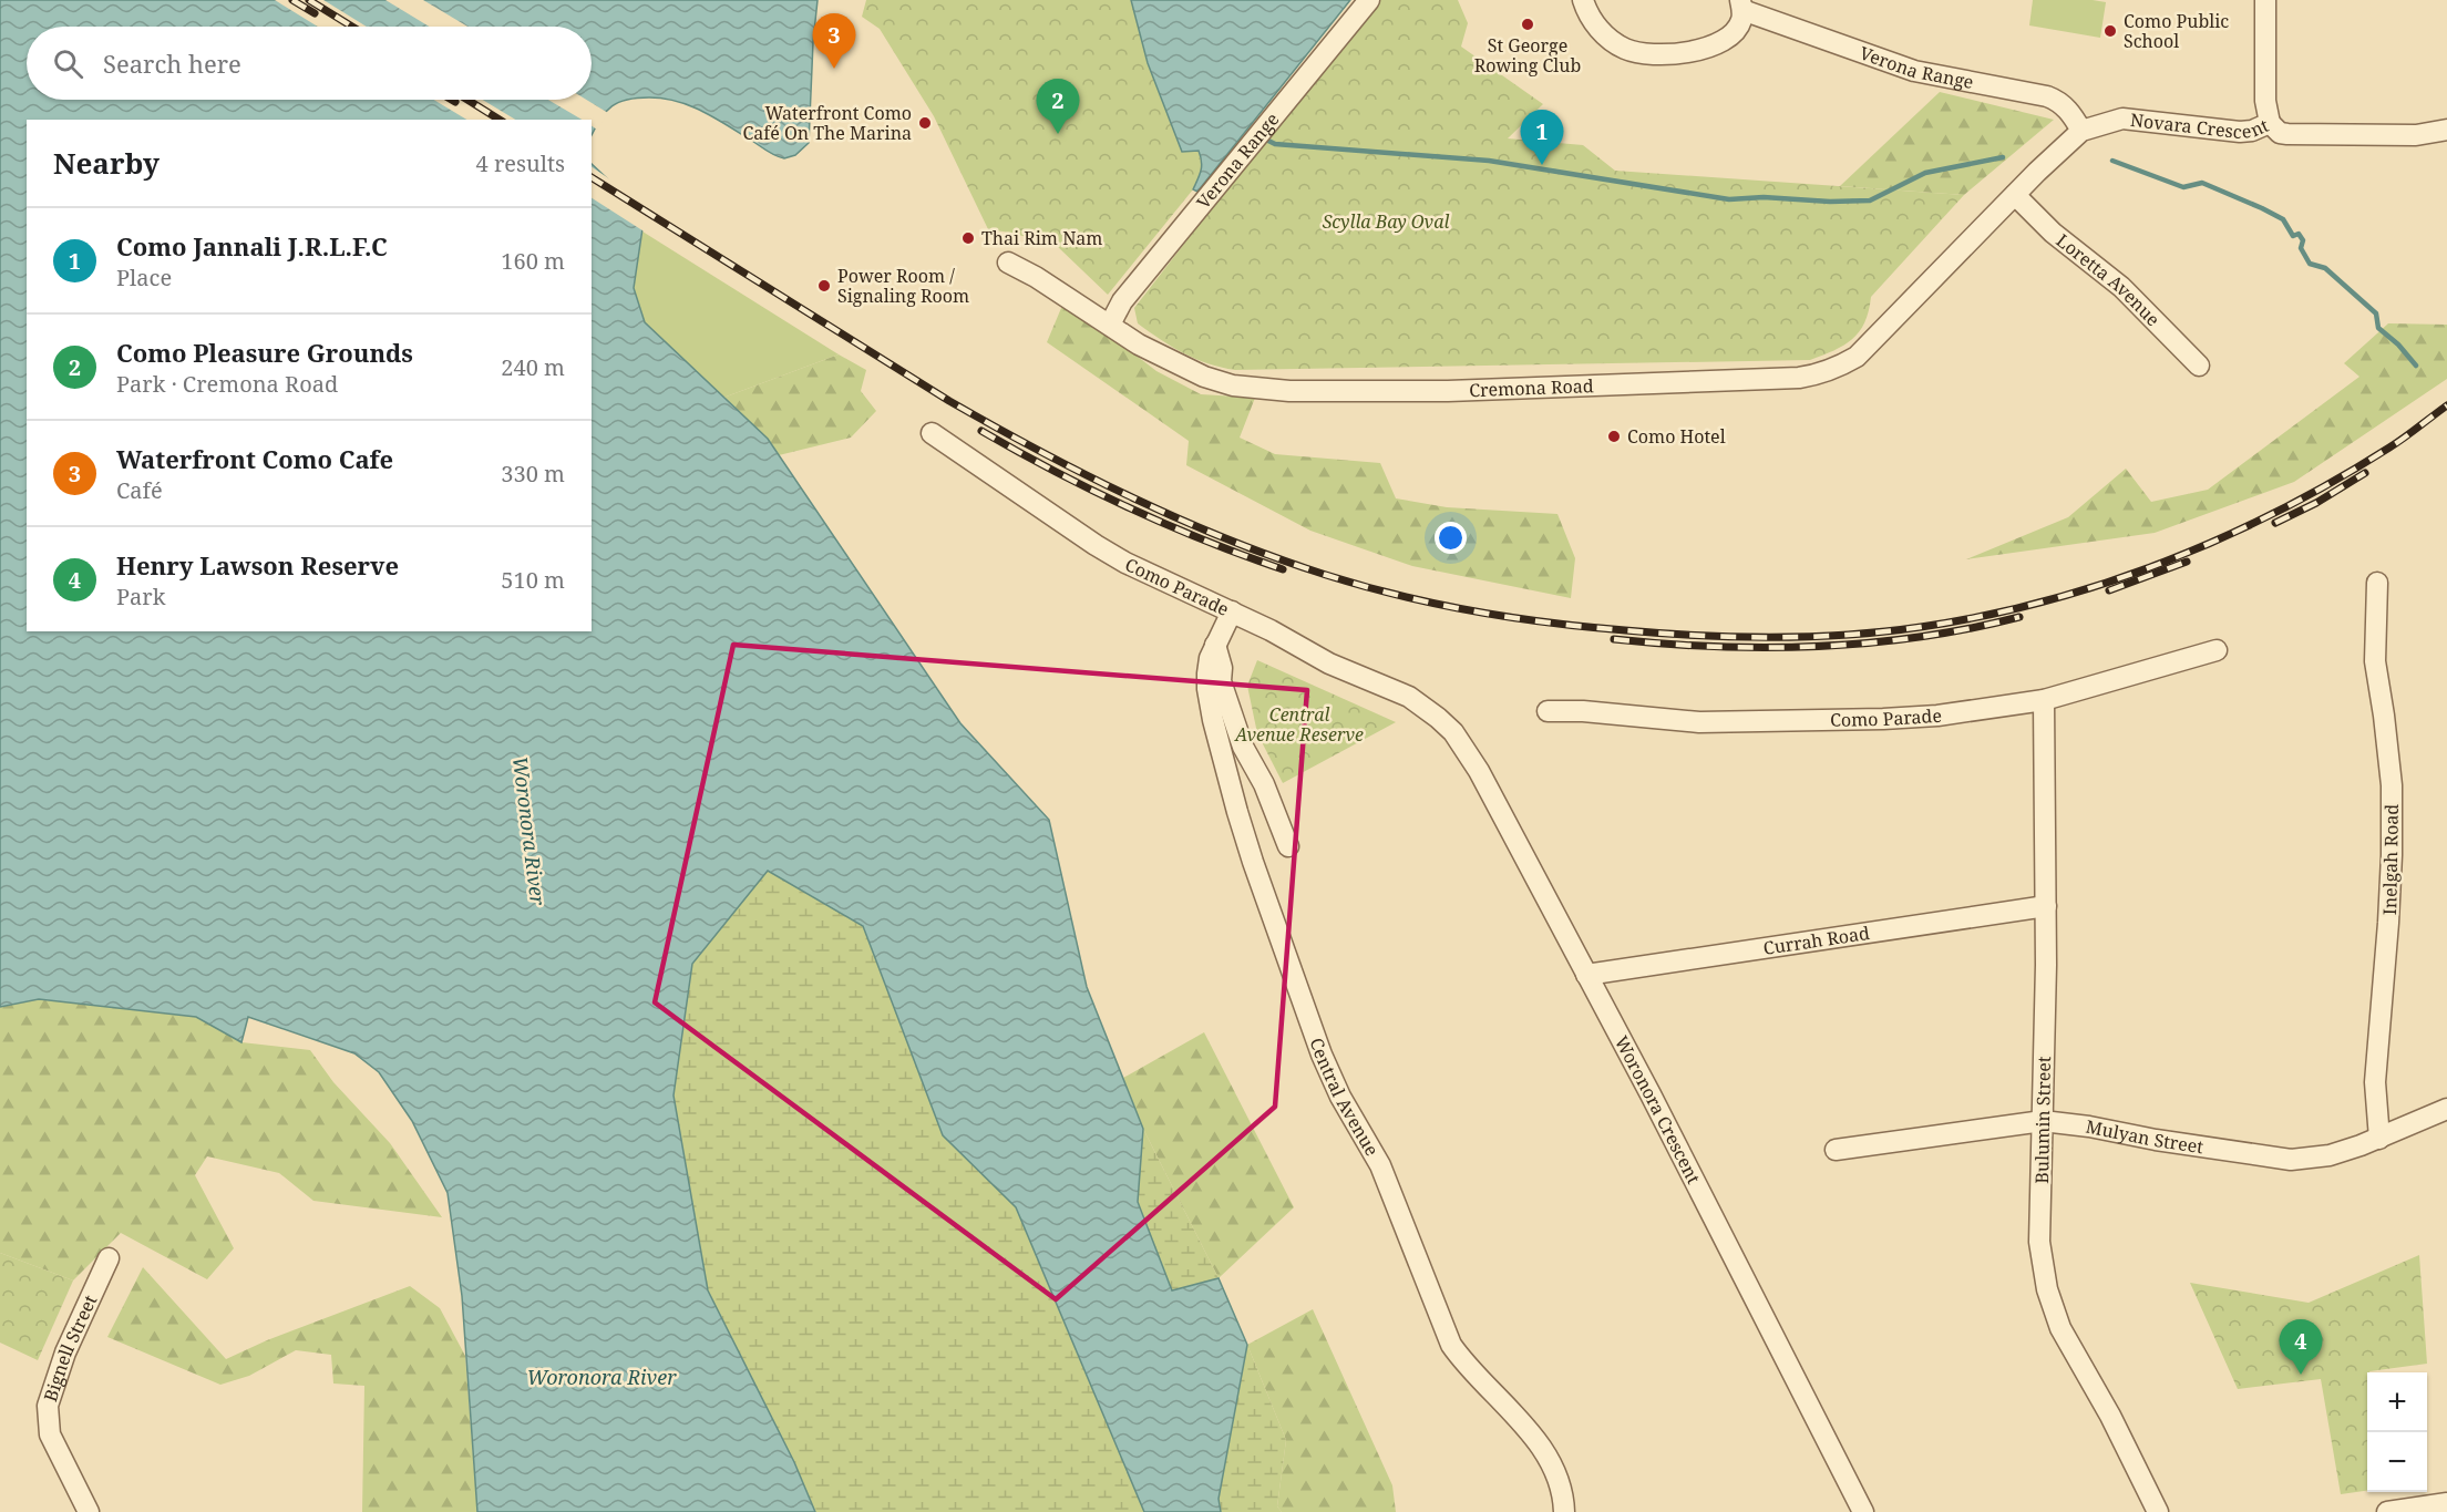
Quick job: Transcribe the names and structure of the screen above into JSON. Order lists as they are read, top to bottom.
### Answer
{
  "streets": {
    "street": [
      "Verona Range",
      "Novara Crescent",
      "Loretta Avenue",
      "Cremona Road",
      "Como Parade",
      "Inelgah Road",
      "Currah Road",
      "Central Avenue",
      "Woronora Crescent",
      "Bulumin Street",
      "Mulyan Street",
      "Bignell Street"
    ]
  },
  "crossings": [
    ["Verona Range", "Novara Crescent"],
    ["Verona Range", "Cremona Road"],
    ["Novara Crescent", "Loretta Avenue"],
    ["Novara Crescent", "Cremona Road"],
    ["Loretta Avenue", "Cremona Road"],
    ["Como Parade", "Central Avenue"],
    ["Como Parade", "Woronora Crescent"],
    ["Como Parade", "Bulumin Street"],
    ["Inelgah Road", "Mulyan Street"],
    ["Currah Road", "Woronora Crescent"],
    ["Currah Road", "Bulumin Street"],
    ["Bulumin Street", "Mulyan Street"]
  ],
  "water": ["Woronora River"],
  "parks": ["Scylla Bay Oval", "Central Avenue Reserve"],
  "places": [
    "St George Rowing Club",
    "Como Public School",
    "Waterfront Como Café On The Marina",
    "Thai Rim Nam",
    "Power Room / Signaling Room",
    "Como Hotel"
  ],
  "page": {
    "pins": [
      "3",
      "2",
      "1",
      "4"
    ],
    "search": "Search here",
    "heading": ["Nearby", "4 results"],
    "list": [
      {
        "mark": "1",
        "name": "Como Jannali J.R.L.F.C",
        "note": "Place",
        "value": "160 m"
      },
      {
        "mark": "2",
        "name": "Como Pleasure Grounds",
        "note": "Park · Cremona Road",
        "value": "240 m"
      },
      {
        "mark": "3",
        "name": "Waterfront Como Cafe",
        "note": "Café",
        "value": "330 m"
      },
      {
        "mark": "4",
        "name": "Henry Lawson Reserve",
        "note": "Park",
        "value": "510 m"
      }
    ],
    "map_buttons": ["+", "−"]
  }
}
